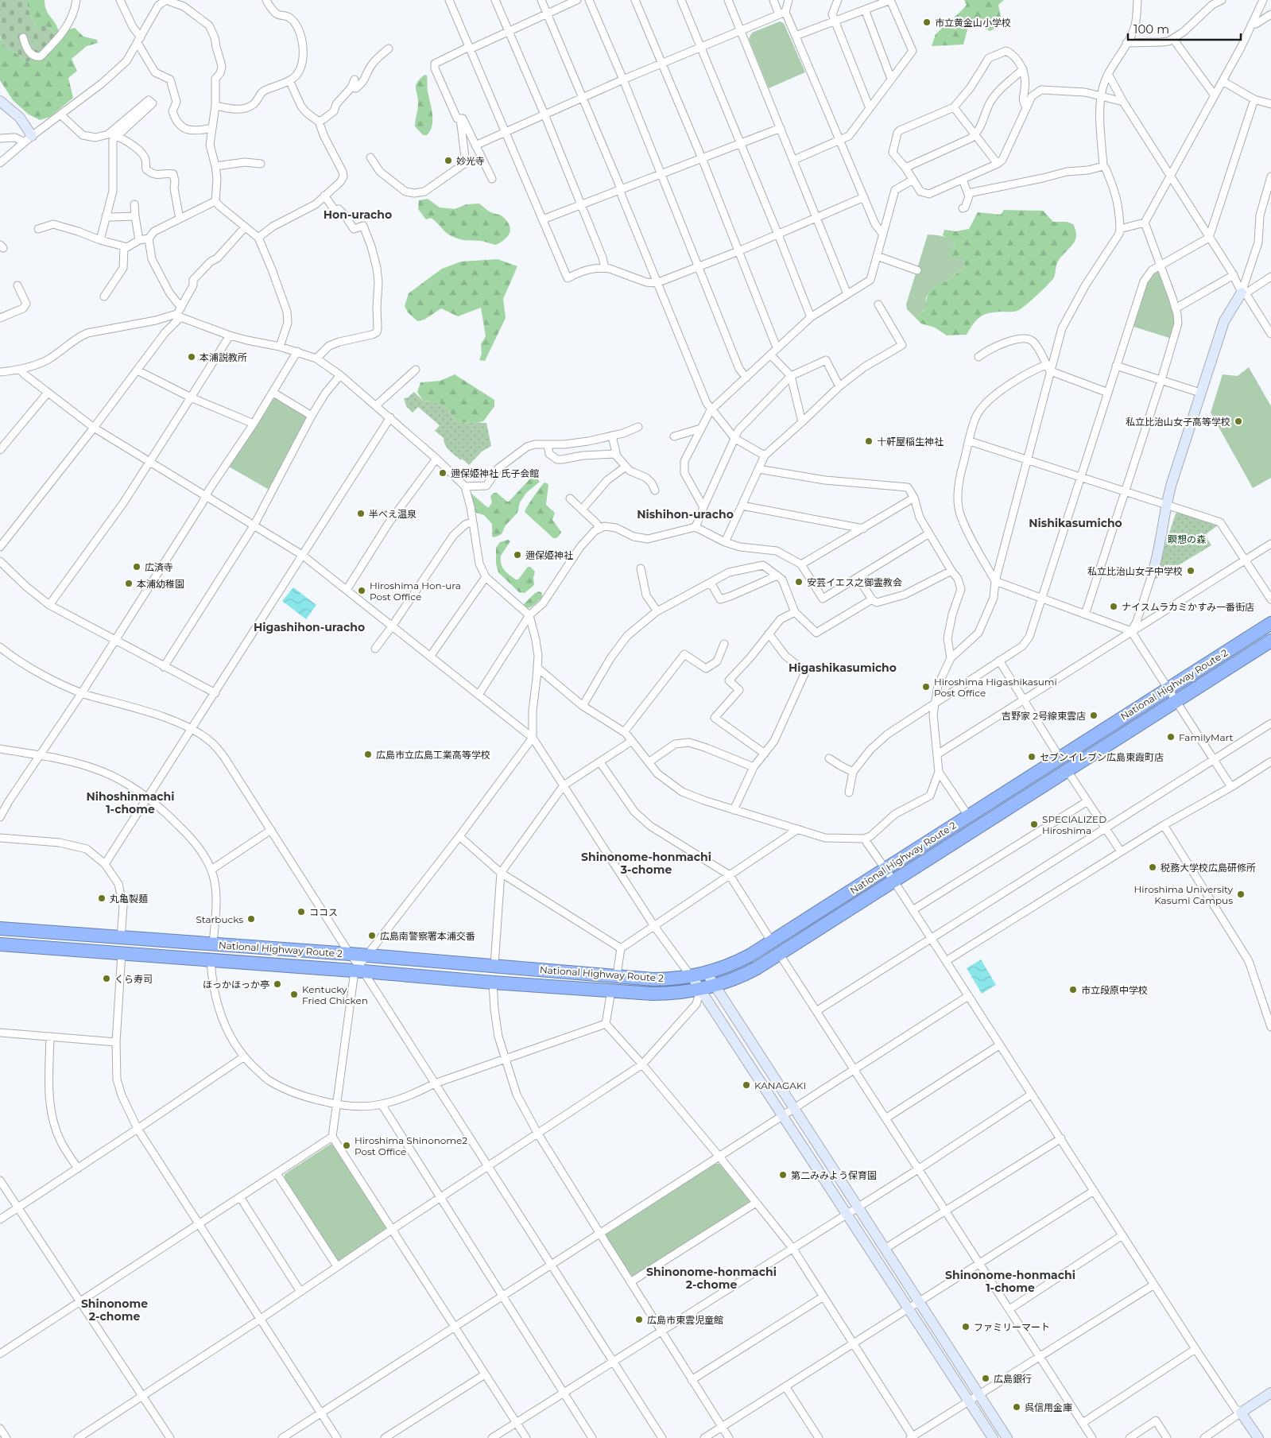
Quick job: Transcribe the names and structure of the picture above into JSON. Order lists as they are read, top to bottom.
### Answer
{
  "streets": {
    "highway": ["National Highway Route 2"]
  },
  "districts": [
    "Hon-uracho",
    "Nishihon-uracho",
    "Nishikasumicho",
    "Higashihon-uracho",
    "Higashikasumicho",
    "Nihoshinmachi 1-chome",
    "Shinonome-honmachi 3-chome",
    "Shinonome-honmachi 2-chome",
    "Shinonome-honmachi 1-chome",
    "Shinonome 2-chome"
  ],
  "parks": ["瞑想の森"],
  "places": [
    "市立黄金山小学校",
    "妙光寺",
    "本浦説教所",
    "私立比治山女子高等学校",
    "十軒屋稲生神社",
    "邇保姫神社 氏子会館",
    "半べえ温泉",
    "邇保姫神社",
    "広済寺",
    "私立比治山女子中学校",
    "安芸イエス之御霊教会",
    "本浦幼稚園",
    "Hiroshima Hon-ura Post Office",
    "ナイスムラカミかすみ一番街店",
    "Hiroshima Higashikasumi Post Office",
    "吉野家 2号線東雲店",
    "FamilyMart",
    "広島市立広島工業高等学校",
    "セブンイレブン広島東霞町店",
    "SPECIALIZED Hiroshima",
    "税務大学校広島研修所",
    "Hiroshima University Kasumi Campus",
    "丸亀製麺",
    "ココス",
    "Starbucks",
    "広島南警察署本浦交番",
    "くら寿司",
    "ほっかほっか亭",
    "市立段原中学校",
    "Kentucky Fried Chicken",
    "KANAGAKI",
    "Hiroshima Shinonome2 Post Office",
    "第二みみよう保育園",
    "広島市東雲児童館",
    "ファミリーマート",
    "広島銀行",
    "呉信用金庫"
  ],
  "scale_bar": "100 m"
}
